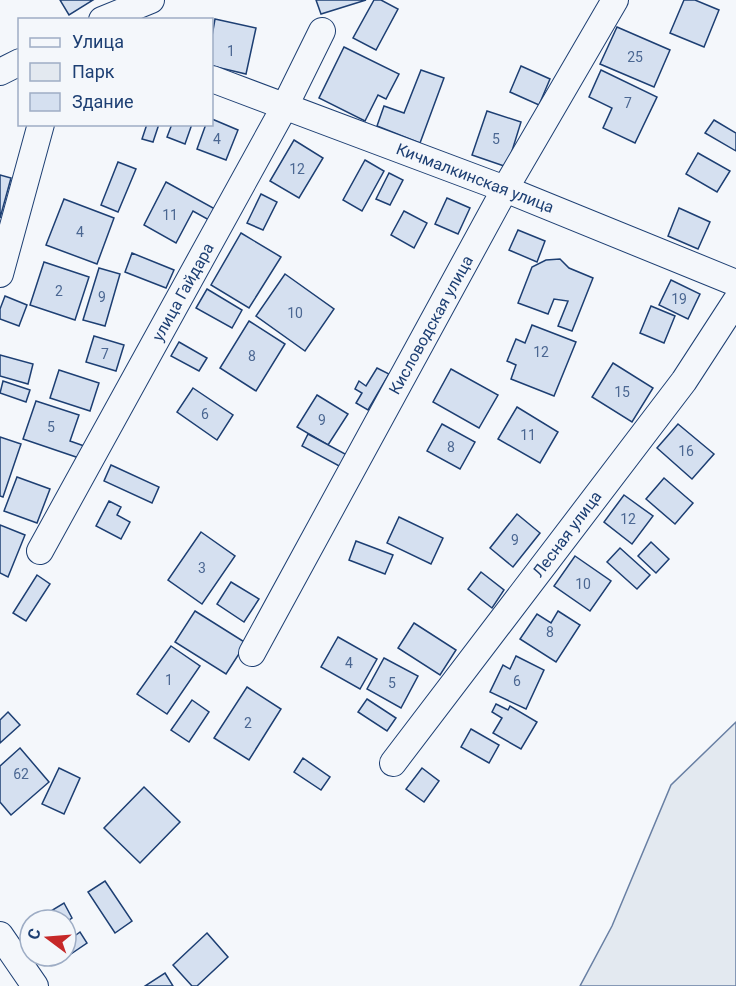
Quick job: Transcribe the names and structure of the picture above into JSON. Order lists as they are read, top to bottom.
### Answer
{
  "streets": {
    "street": [
      "Кичмалкинская улица",
      "улица Гайдара",
      "Кисловодская улица",
      "Лесная улица"
    ]
  },
  "crossings": [
    ["Кичмалкинская улица", "улица Гайдара"],
    ["Кичмалкинская улица", "Кисловодская улица"]
  ],
  "house_numbers": [
    "1",
    "25",
    "7",
    "4",
    "5",
    "12",
    "11",
    "4",
    "2",
    "9",
    "19",
    "10",
    "12",
    "7",
    "8",
    "15",
    "6",
    "9",
    "5",
    "11",
    "8",
    "16",
    "12",
    "9",
    "3",
    "10",
    "8",
    "4",
    "1",
    "6",
    "5",
    "2",
    "62"
  ],
  "legend": ["Улица", "Парк", "Здание"],
  "north": "left"
}
